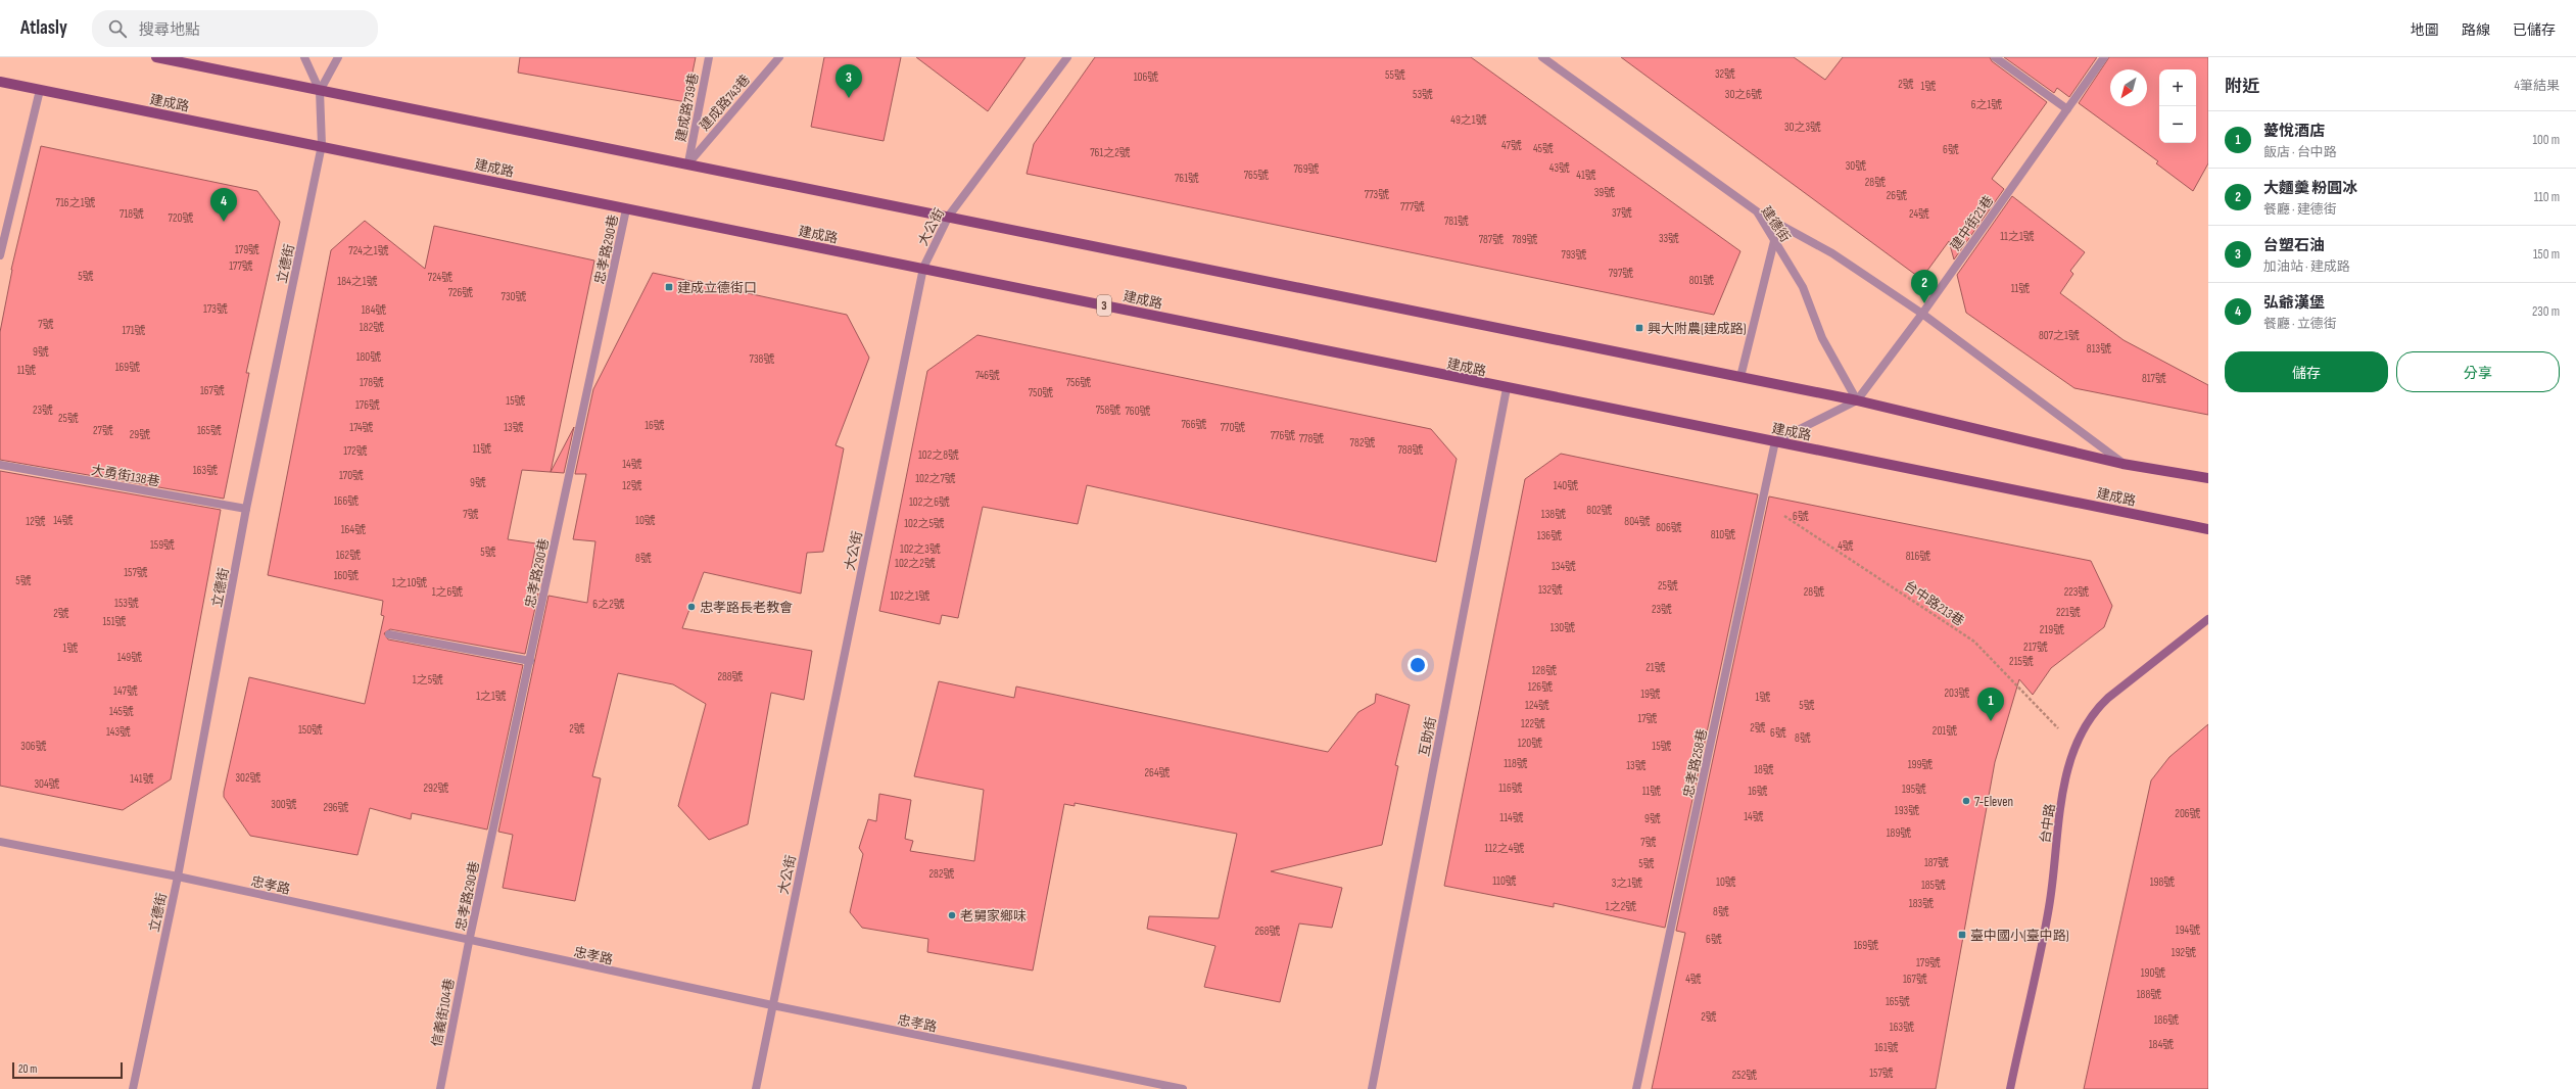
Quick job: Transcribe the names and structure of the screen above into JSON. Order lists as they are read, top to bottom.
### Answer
{
  "streets": {
    "main road": ["建成路", "3"],
    "street": [
      "建成路743巷",
      "建成路739巷",
      "建中街21巷",
      "建德街",
      "大公街",
      "忠孝路290巷",
      "立德街",
      "大勇街138巷",
      "互助街",
      "忠孝路258巷",
      "台中路",
      "忠孝路",
      "信義街104巷"
    ],
    "path": ["台中路213巷"]
  },
  "crossings": [
    ["建成路", "大公街"],
    ["建成路", "忠孝路290巷"],
    ["建成路", "立德街"],
    ["建成路", "互助街"],
    ["建成路", "忠孝路258巷"],
    ["建成路743巷", "建成路739巷"],
    ["建中街21巷", "建德街"],
    ["大公街", "忠孝路"],
    ["忠孝路290巷", "忠孝路"],
    ["忠孝路290巷", "信義街104巷"],
    ["立德街", "大勇街138巷"],
    ["立德街", "忠孝路"],
    ["台中路213巷", "忠孝路258巷"],
    ["台中路213巷", "台中路"],
    ["忠孝路", "信義街104巷"]
  ],
  "places": {
    "transit": ["建成立德街口", "興大附農(建成路)", "臺中國小(臺中路)"],
    "other": ["忠孝路長老教會", "7-Eleven", "老舅家鄉味"]
  },
  "house_numbers": [
    "32號",
    "55號",
    "106號",
    "2號",
    "1號",
    "53號",
    "30之6號",
    "6之1號",
    "49之1號",
    "30之3號",
    "47號",
    "45號",
    "6號",
    "761之2號",
    "30號",
    "43號",
    "769號",
    "765號",
    "41號",
    "761號",
    "28號",
    "39號",
    "773號",
    "26號",
    "716之1號",
    "777號",
    "37號",
    "718號",
    "24號",
    "720號",
    "781號",
    "11之1號",
    "33號",
    "787號",
    "789號",
    "179號",
    "724之1號",
    "793號",
    "177號",
    "797號",
    "5號",
    "724號",
    "801號",
    "184之1號",
    "11號",
    "726號",
    "730號",
    "173號",
    "184號",
    "7號",
    "182號",
    "171號",
    "807之1號",
    "813號",
    "9號",
    "180號",
    "738號",
    "169號",
    "11號",
    "746號",
    "817號",
    "178號",
    "756號",
    "167號",
    "750號",
    "15號",
    "176號",
    "23號",
    "758號",
    "760號",
    "25號",
    "766號",
    "16號",
    "174號",
    "13號",
    "770號",
    "27號",
    "165號",
    "29號",
    "776號",
    "778號",
    "782號",
    "11號",
    "788號",
    "172號",
    "102之8號",
    "14號",
    "163號",
    "170號",
    "102之7號",
    "9號",
    "12號",
    "140號",
    "166號",
    "102之6號",
    "802號",
    "7號",
    "138號",
    "6號",
    "14號",
    "10號",
    "12號",
    "804號",
    "102之5號",
    "806號",
    "164號",
    "810號",
    "136號",
    "159號",
    "4號",
    "102之3號",
    "5號",
    "162號",
    "816號",
    "8號",
    "102之2號",
    "134號",
    "157號",
    "160號",
    "5號",
    "1之10號",
    "25號",
    "132號",
    "1之6號",
    "28號",
    "223號",
    "102之1號",
    "153號",
    "6之2號",
    "23號",
    "221號",
    "2號",
    "151號",
    "130號",
    "219號",
    "217號",
    "1號",
    "149號",
    "215號",
    "21號",
    "128號",
    "288號",
    "1之5號",
    "126號",
    "147號",
    "203號",
    "19號",
    "1之1號",
    "1號",
    "124號",
    "5號",
    "145號",
    "17號",
    "122號",
    "2號",
    "2號",
    "150號",
    "201號",
    "143號",
    "6號",
    "8號",
    "120號",
    "306號",
    "15號",
    "118號",
    "199號",
    "13號",
    "18號",
    "264號",
    "302號",
    "141號",
    "304號",
    "292號",
    "116號",
    "195號",
    "11號",
    "16號",
    "300號",
    "296號",
    "193號",
    "206號",
    "14號",
    "114號",
    "9號",
    "189號",
    "7號",
    "112之4號",
    "187號",
    "5號",
    "282號",
    "110號",
    "10號",
    "198號",
    "3之1號",
    "185號",
    "183號",
    "1之2號",
    "8號",
    "194號",
    "268號",
    "6號",
    "169號",
    "192號",
    "179號",
    "190號",
    "4號",
    "167號",
    "188號",
    "165號",
    "2號",
    "186號",
    "163號",
    "184號",
    "161號",
    "157號",
    "252號"
  ],
  "scale_bar": "20 m",
  "north": "bottom left",
  "page": {
    "header": "Atlasly",
    "search": "搜尋地點",
    "nav": ["地圖", "路線", "已儲存"],
    "heading": ["附近", "4筆結果"],
    "pins": [
      "3",
      "4",
      "2",
      "1"
    ],
    "map_buttons": ["+", "−"],
    "list": [
      {
        "mark": "1",
        "name": "薆悅酒店",
        "note": "飯店 · 台中路",
        "value": "100 m"
      },
      {
        "mark": "2",
        "name": "大麵羹 粉圓冰",
        "note": "餐廳 · 建德街",
        "value": "110 m"
      },
      {
        "mark": "3",
        "name": "台塑石油",
        "note": "加油站 · 建成路",
        "value": "150 m"
      },
      {
        "mark": "4",
        "name": "弘爺漢堡",
        "note": "餐廳 · 立德街",
        "value": "230 m"
      }
    ],
    "buttons": ["儲存", "分享"],
    "scale": "20 m"
  }
}
